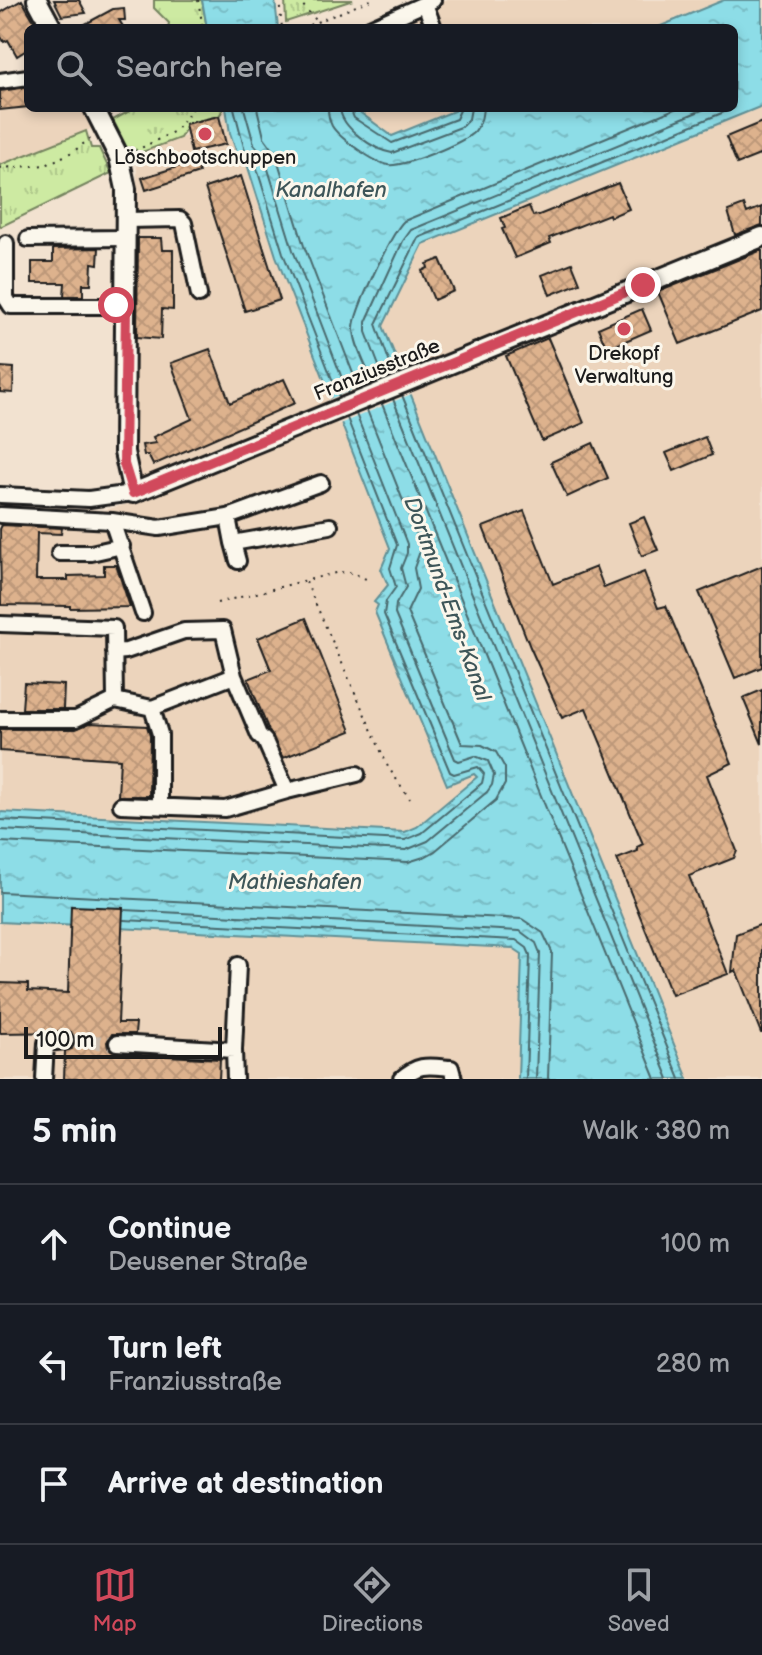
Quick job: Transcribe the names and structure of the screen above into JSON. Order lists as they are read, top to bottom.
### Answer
{
  "streets": {
    "main road": ["Franziusstraße"]
  },
  "water": ["Kanalhafen", "Dortmund-Ems-Kanal", "Mathieshafen"],
  "places": ["Löschbootschuppen", "Drekopf Verwaltung"],
  "scale_bar": "100 m",
  "page": {
    "search": "Search here",
    "scale": "100 m",
    "heading": ["5 min", "Walk · 380 m"],
    "list": [
      ["Continue", "Deusener Straße", "100 m"],
      ["Turn left", "Franziusstraße", "280 m"],
      "Arrive at destination"
    ],
    "nav": ["Map", "Directions", "Saved"]
  }
}
